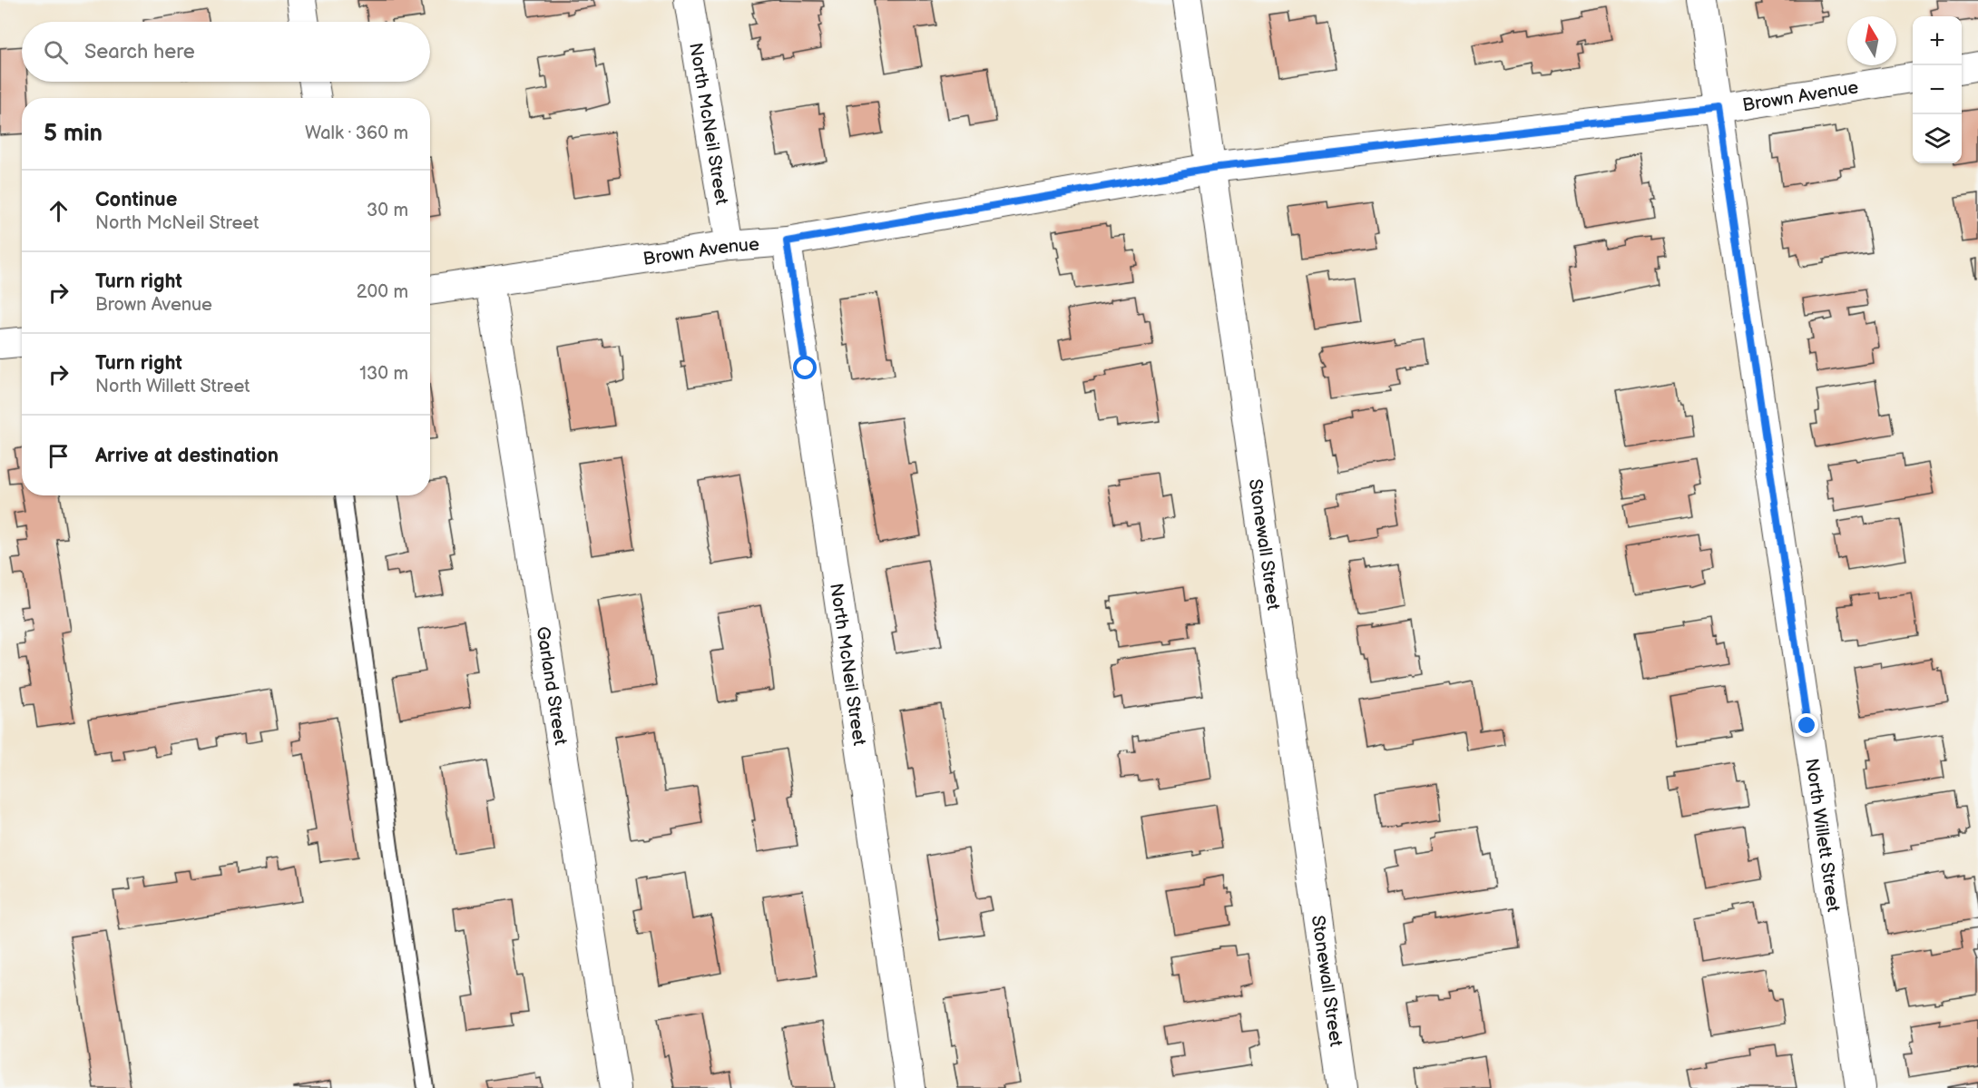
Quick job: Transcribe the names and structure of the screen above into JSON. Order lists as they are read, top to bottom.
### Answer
{
  "streets": {
    "street": [
      "Brown Avenue",
      "North McNeil Street",
      "Stonewall Street",
      "Garland Street",
      "North Willett Street"
    ]
  },
  "crossings": [
    ["Brown Avenue", "North McNeil Street"],
    ["Brown Avenue", "Stonewall Street"],
    ["Brown Avenue", "Garland Street"],
    ["Brown Avenue", "North Willett Street"]
  ],
  "north": "top",
  "page": {
    "map_buttons": ["+", "−"],
    "search": "Search here",
    "heading": ["5 min", "Walk · 360 m"],
    "list": [
      ["Continue", "North McNeil Street", "30 m"],
      ["Turn right", "Brown Avenue", "200 m"],
      ["Turn right", "North Willett Street", "130 m"],
      "Arrive at destination"
    ]
  }
}
